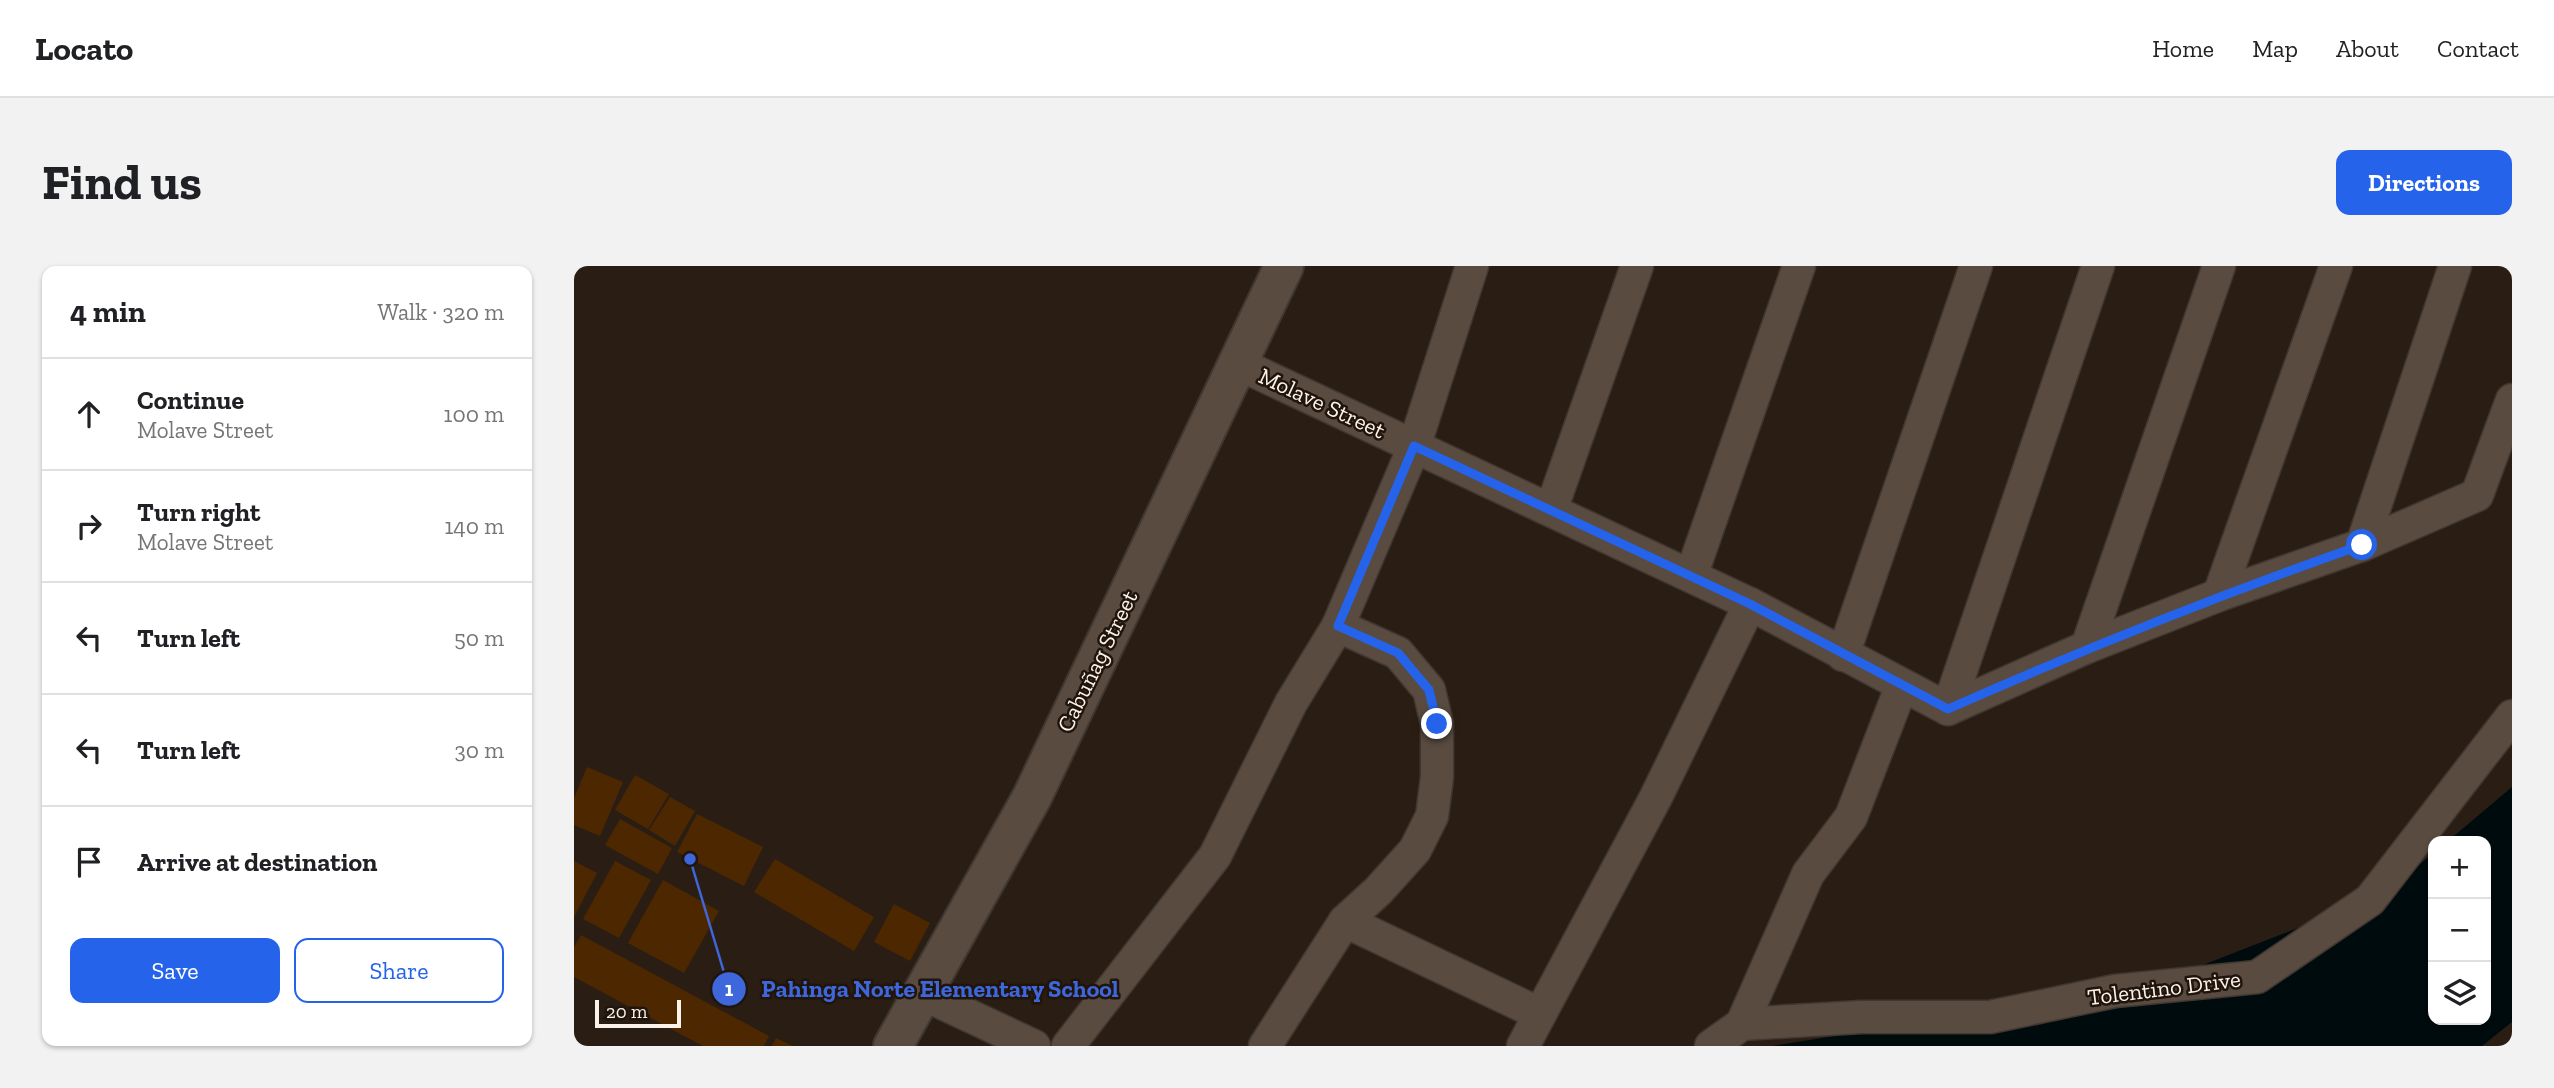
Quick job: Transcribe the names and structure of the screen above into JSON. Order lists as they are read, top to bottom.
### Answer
{
  "streets": {
    "street": ["Molave Street", "Cabuñag Street", "Tolentino Drive"]
  },
  "crossings": [
    ["Molave Street", "Cabuñag Street"]
  ],
  "places": ["Pahinga Norte Elementary School"],
  "scale_bar": "20 m",
  "page": {
    "header": "Locato",
    "nav": [
      "Home",
      "Map",
      "About",
      "Contact"
    ],
    "buttons": [
      "Directions",
      ["Save", "Share"]
    ],
    "title": "Find us",
    "heading": ["4 min", "Walk · 320 m"],
    "list": [
      ["Continue", "Molave Street", "100 m"],
      ["Turn right", "Molave Street", "140 m"],
      ["Turn left", "50 m"],
      ["Turn left", "30 m"],
      "Arrive at destination"
    ],
    "map_buttons": ["+", "−"],
    "scale": "20 m"
  }
}
